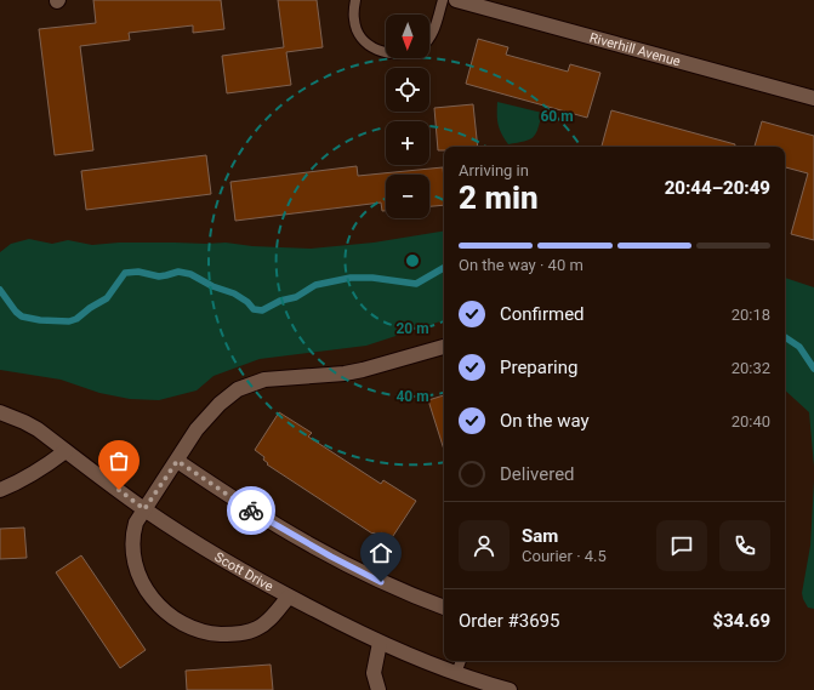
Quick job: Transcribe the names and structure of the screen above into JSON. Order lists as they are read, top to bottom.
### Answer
{
  "streets": {
    "street": ["Riverhill Avenue", "Scott Drive"]
  },
  "north": "bottom",
  "page": {
    "map_buttons": ["+", "−"],
    "heading": ["2 min", "Arriving in", "20:44–20:49"],
    "panel": [
      "Sam",
      "Courier · 4.5",
      "Order #3695",
      "$34.69"
    ],
    "bar": "On the way · 40 m",
    "list": [
      ["Confirmed", "20:18"],
      ["Preparing", "20:32"],
      ["On the way", "20:40"],
      "Delivered"
    ]
  },
  "rings": ["60 m", "20 m", "40 m"]
}
